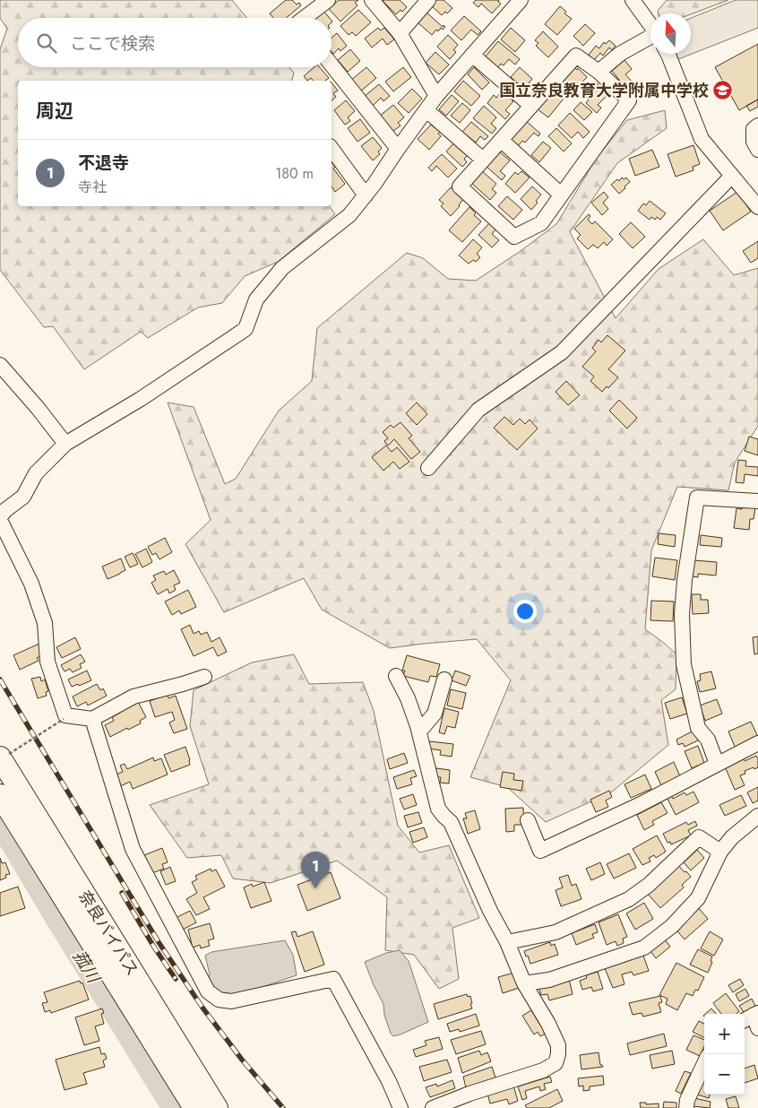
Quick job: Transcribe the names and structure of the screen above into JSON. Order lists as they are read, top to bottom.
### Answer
{
  "streets": {
    "highway": ["奈良バイパス"]
  },
  "water": ["菰川"],
  "places": {
    "school or university": ["国立奈良教育大学附属中学校"]
  },
  "north": "top",
  "page": {
    "search": "ここで検索",
    "heading": "周辺",
    "list": [
      {
        "mark": "1",
        "name": "不退寺",
        "note": "寺社",
        "value": "180 m"
      }
    ],
    "pins": "1",
    "map_buttons": ["+", "−"]
  }
}
